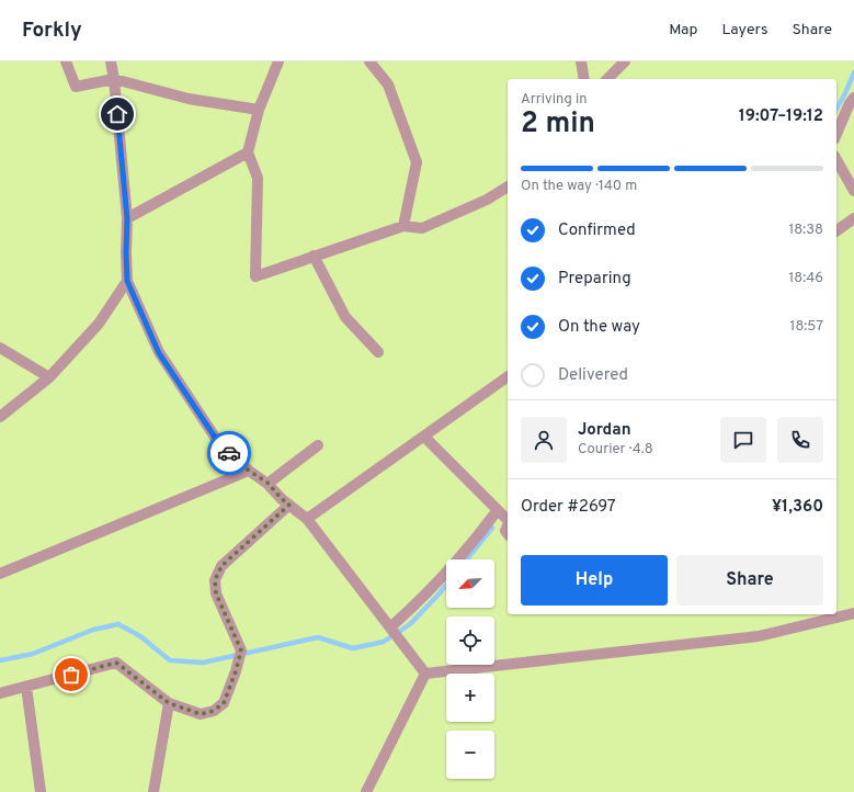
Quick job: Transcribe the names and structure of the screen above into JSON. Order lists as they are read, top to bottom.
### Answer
{
  "north": "bottom left",
  "page": {
    "header": "Forkly",
    "nav": ["Map", "Layers", "Share"],
    "heading": ["2 min", "Arriving in", "19:07–19:12"],
    "panel": [
      "Jordan",
      "Courier · 4.8",
      "Order #2697",
      "¥1,360"
    ],
    "bar": "On the way · 140 m",
    "list": [
      ["Confirmed", "18:38"],
      ["Preparing", "18:46"],
      ["On the way", "18:57"],
      "Delivered"
    ],
    "buttons": ["Help", "Share"],
    "map_buttons": ["+", "−"]
  }
}
